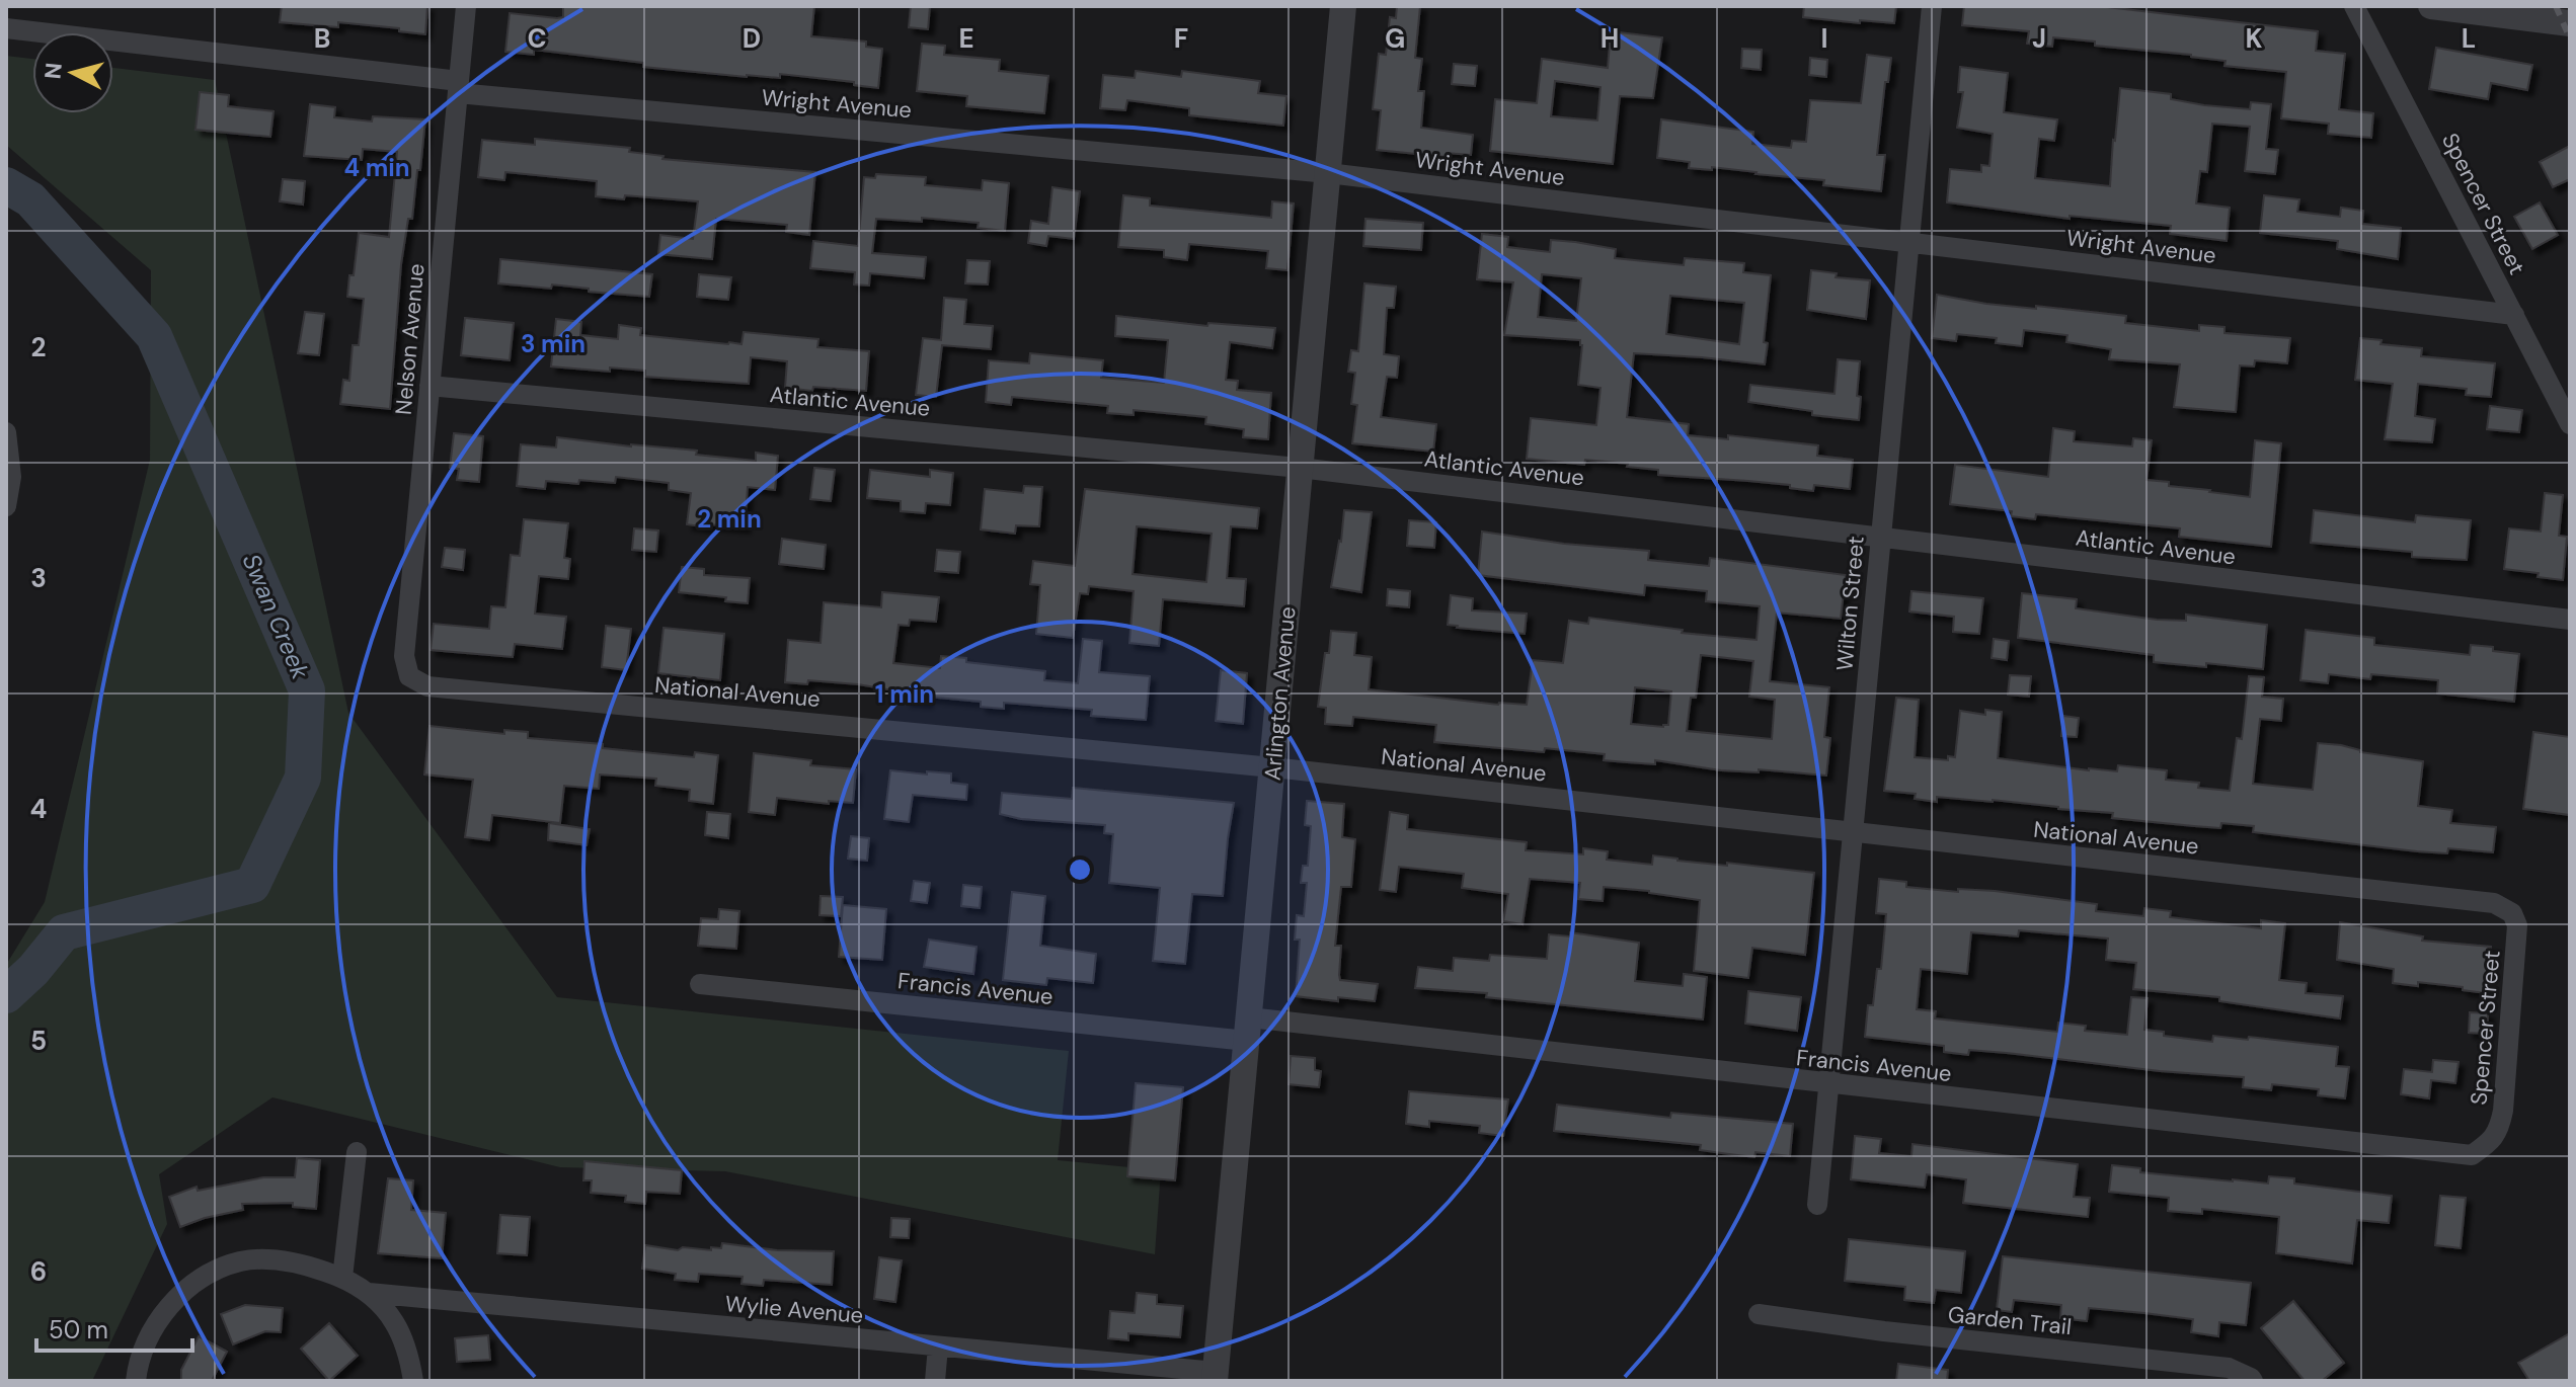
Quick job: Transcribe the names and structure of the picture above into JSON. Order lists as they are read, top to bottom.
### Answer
{
  "streets": {
    "street": [
      "Wright Avenue",
      "Spencer Street",
      "Nelson Avenue",
      "Atlantic Avenue",
      "Wilton Street",
      "National Avenue",
      "Arlington Avenue",
      "Francis Avenue",
      "Wylie Avenue",
      "Garden Trail"
    ]
  },
  "crossings": [
    ["Wright Avenue", "Spencer Street"],
    ["Wright Avenue", "Nelson Avenue"],
    ["Wright Avenue", "Wilton Street"],
    ["Wright Avenue", "Arlington Avenue"],
    ["Spencer Street", "National Avenue"],
    ["Spencer Street", "Francis Avenue"],
    ["Nelson Avenue", "Atlantic Avenue"],
    ["Nelson Avenue", "National Avenue"],
    ["Atlantic Avenue", "Wilton Street"],
    ["Atlantic Avenue", "Arlington Avenue"],
    ["Wilton Street", "National Avenue"],
    ["Wilton Street", "Francis Avenue"],
    ["National Avenue", "Arlington Avenue"],
    ["Arlington Avenue", "Francis Avenue"],
    ["Arlington Avenue", "Wylie Avenue"]
  ],
  "water": ["Swan Creek"],
  "scale_bar": "50 m",
  "north": "left",
  "grid": {
    "columns": [
      "B",
      "C",
      "D",
      "E",
      "F",
      "G",
      "H",
      "I",
      "J",
      "K",
      "L"
    ],
    "rows": [
      "2",
      "3",
      "4",
      "5",
      "6"
    ]
  },
  "rings": [
    "4 min",
    "3 min",
    "2 min",
    "1 min"
  ]
}
